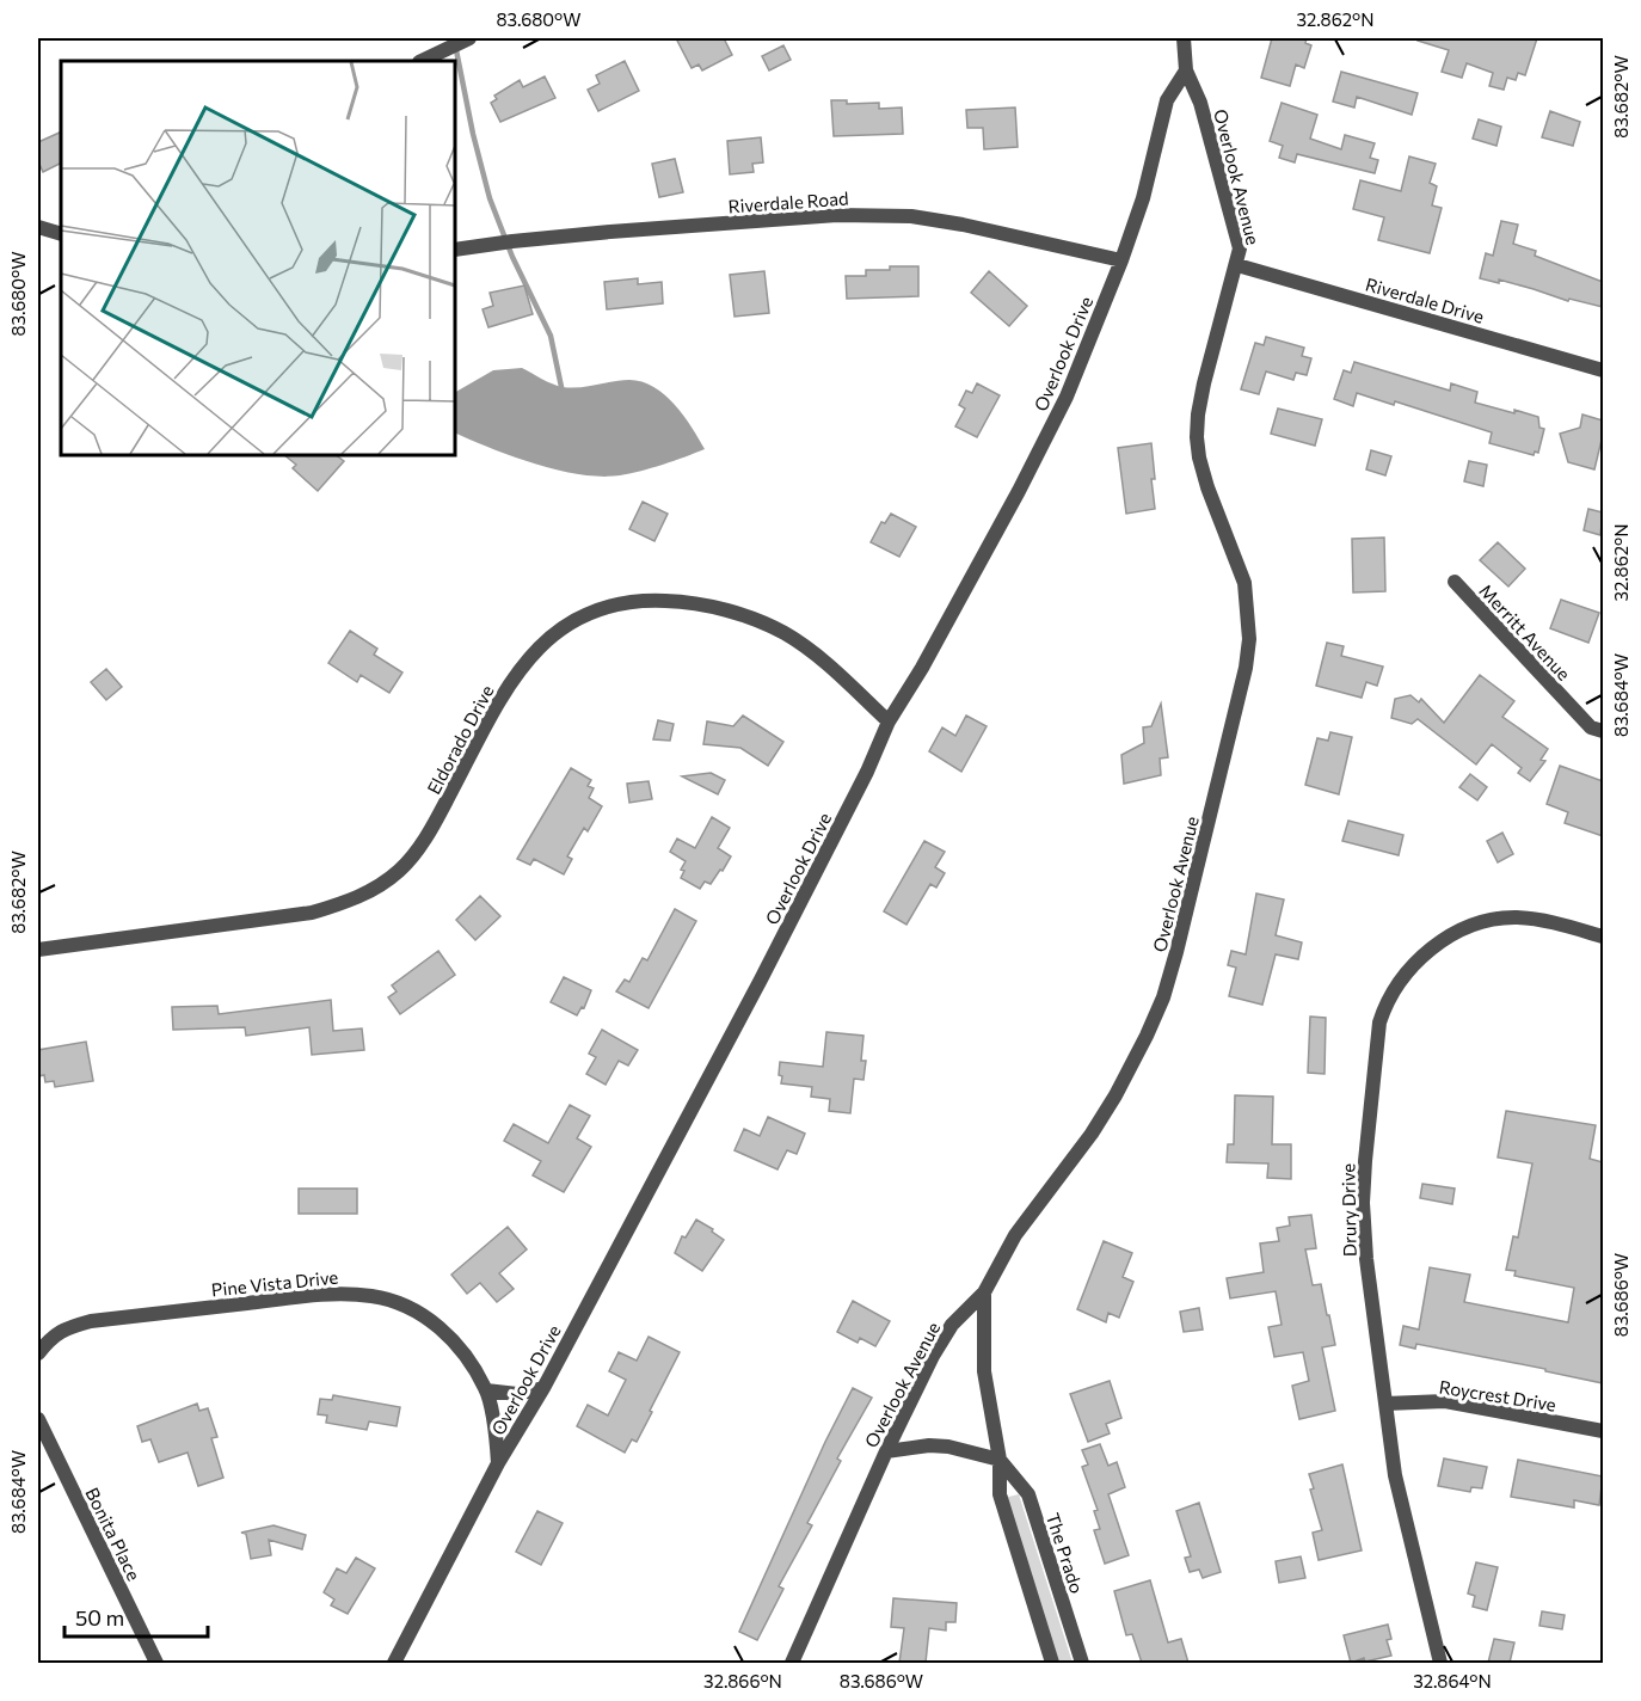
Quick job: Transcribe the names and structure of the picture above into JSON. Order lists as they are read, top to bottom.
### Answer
{
  "streets": {
    "street": [
      "Overlook Avenue",
      "Riverdale Road",
      "Riverdale Drive",
      "Overlook Drive",
      "Merritt Avenue",
      "Eldorado Drive",
      "Drury Drive",
      "Pine Vista Drive",
      "Roycrest Drive",
      "Bonita Place",
      "The Prado"
    ]
  },
  "crossings": [
    ["Overlook Avenue", "Riverdale Drive"],
    ["Overlook Avenue", "Overlook Drive"],
    ["Overlook Avenue", "The Prado"],
    ["Riverdale Road", "Overlook Drive"],
    ["Overlook Drive", "Eldorado Drive"],
    ["Overlook Drive", "Pine Vista Drive"],
    ["Drury Drive", "Roycrest Drive"]
  ],
  "scale_bar": "50 m",
  "coordinates": [
    "83.680°W",
    "32.862°N",
    "83.682°W",
    "83.684°W",
    "83.686°W",
    "32.866°N",
    "32.864°N"
  ]
}
